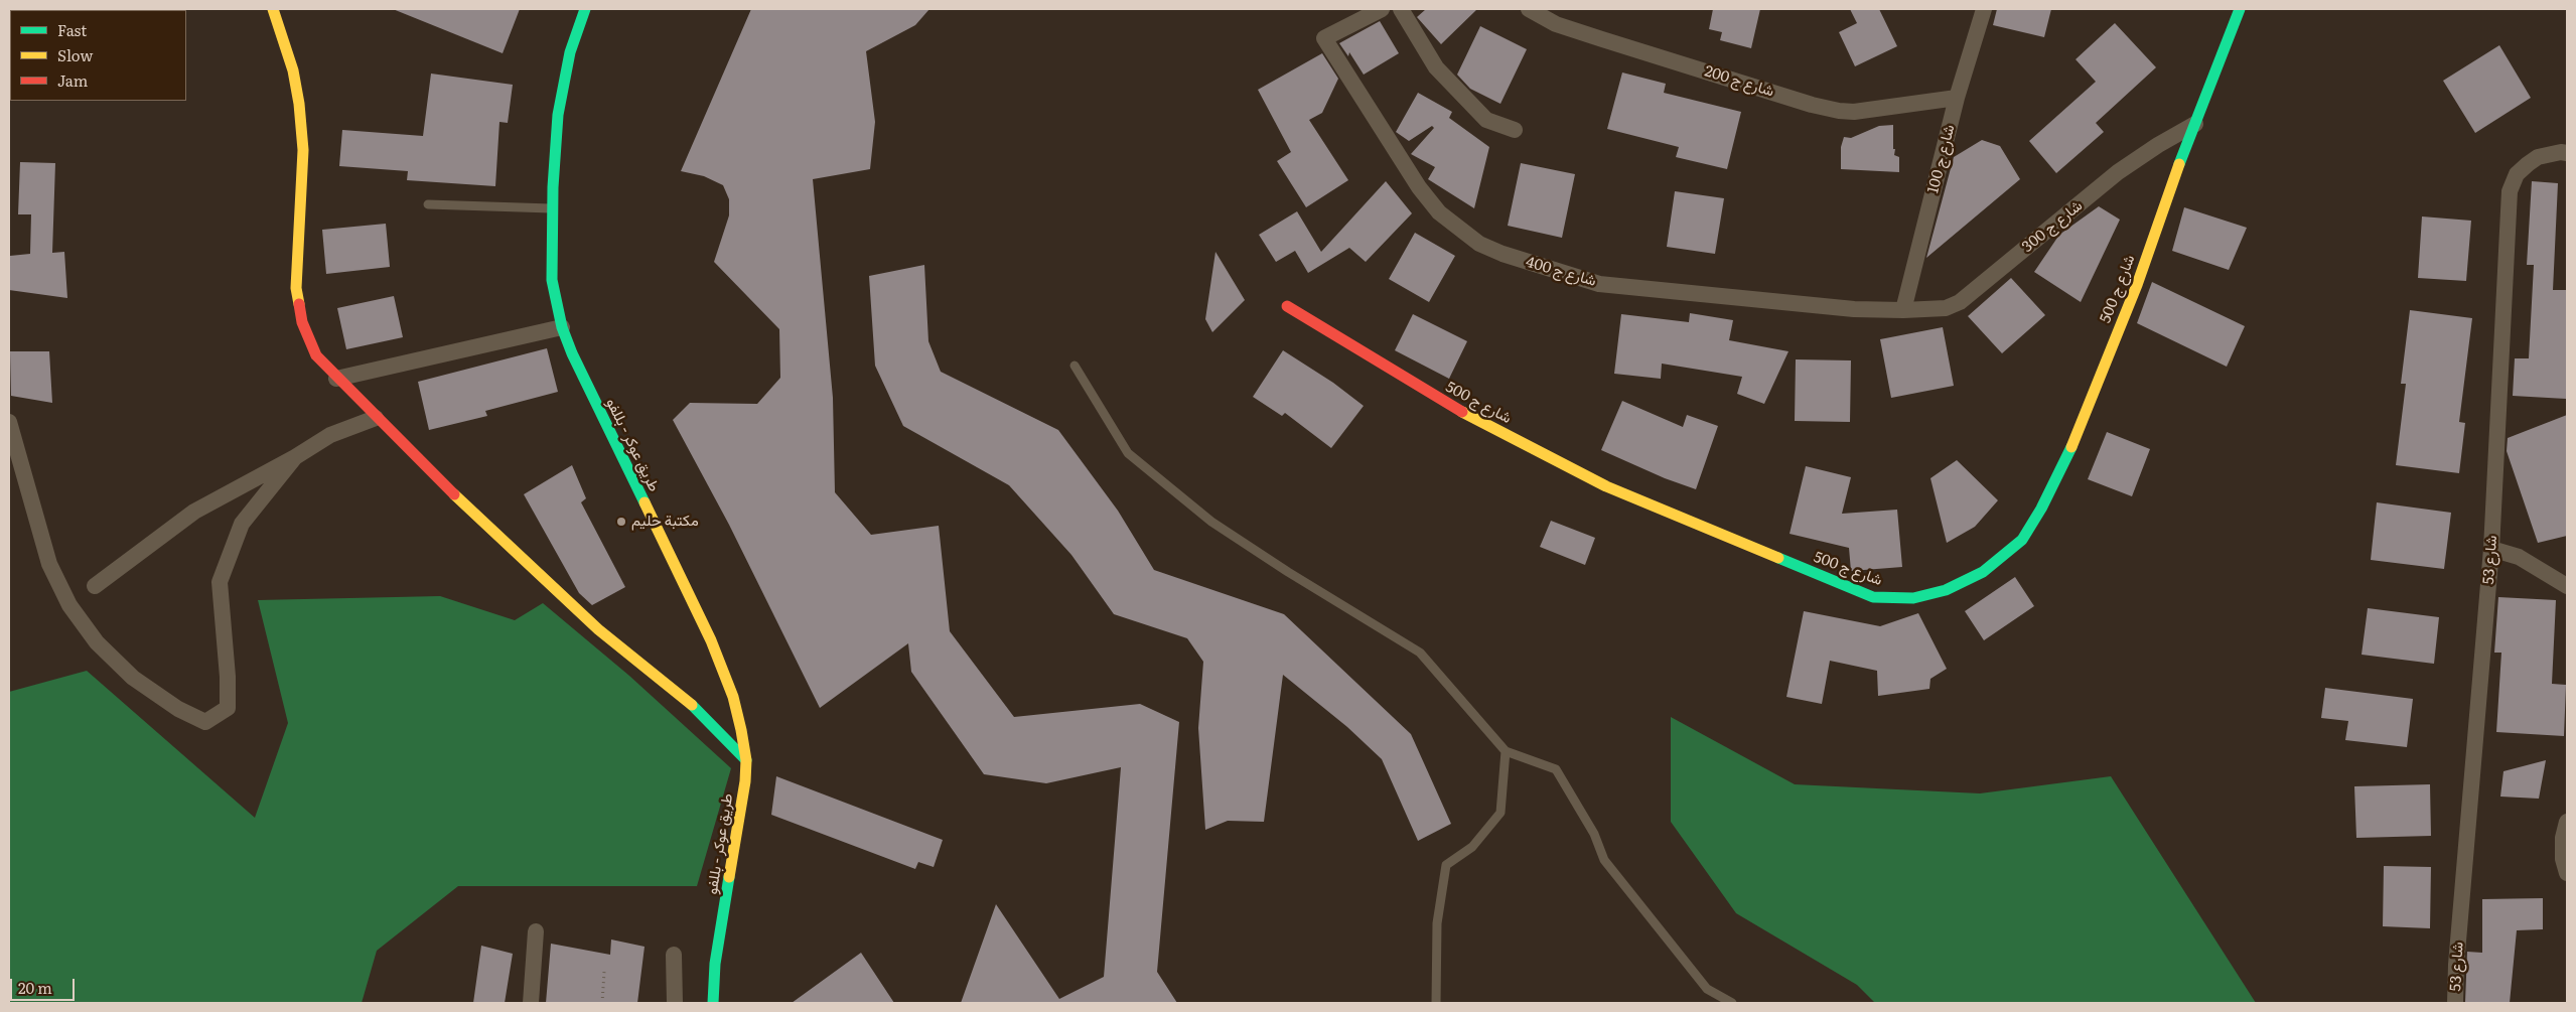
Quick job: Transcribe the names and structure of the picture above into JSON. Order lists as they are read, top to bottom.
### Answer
{
  "streets": {
    "street": [
      "شارع ج 200",
      "شارع ج 100",
      "شارع ج 300",
      "شارع ج 400",
      "شارع ج 500",
      "طريق عوكر - بللفو",
      "شارع 53"
    ]
  },
  "crossings": [
    ["شارع ج 200", "شارع ج 100"],
    ["شارع ج 100", "شارع ج 300"],
    ["شارع ج 100", "شارع ج 400"],
    ["شارع ج 300", "شارع ج 400"],
    ["شارع ج 300", "شارع ج 500"]
  ],
  "places": ["مكتبة حليم"],
  "legend": ["Fast", "Slow", "Jam"],
  "scale_bar": "20 m"
}
